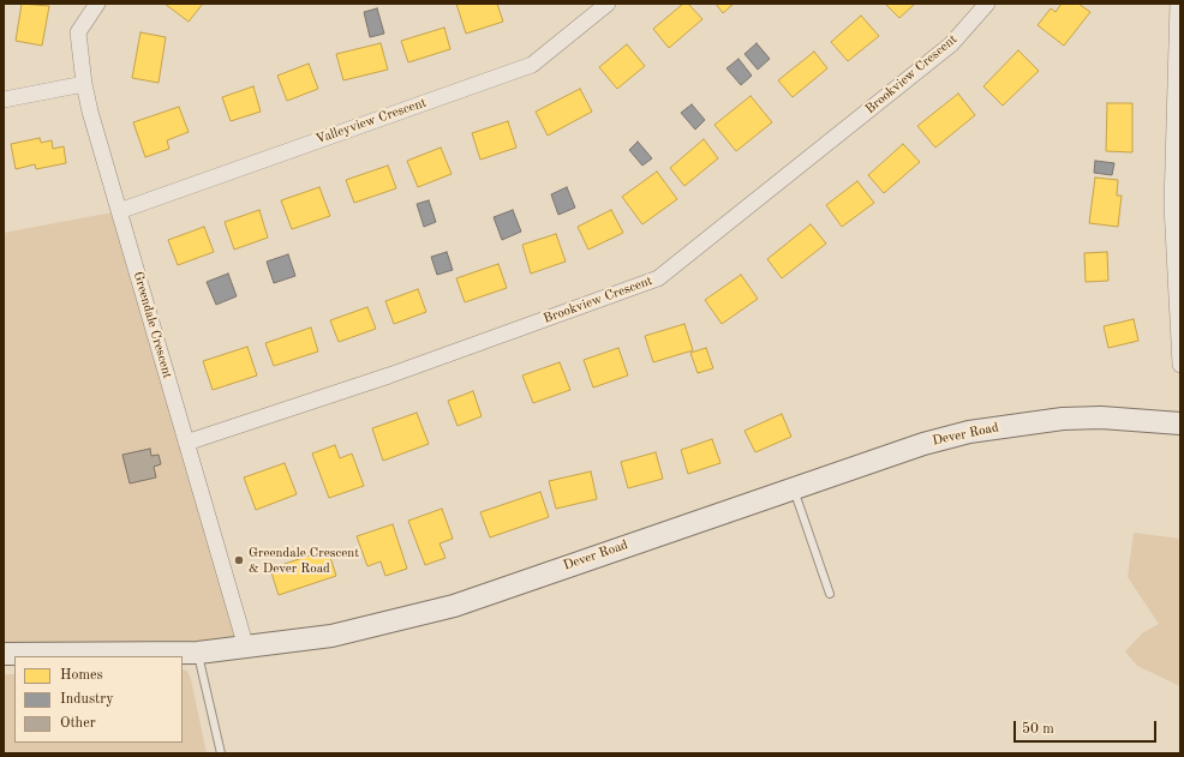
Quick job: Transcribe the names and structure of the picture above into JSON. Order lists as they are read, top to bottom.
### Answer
{
  "streets": {
    "main road": ["Dever Road"],
    "street": ["Brookview Crescent", "Valleyview Crescent", "Greendale Crescent"]
  },
  "crossings": [
    ["Brookview Crescent", "Greendale Crescent"],
    ["Valleyview Crescent", "Greendale Crescent"],
    ["Greendale Crescent", "Dever Road"]
  ],
  "places": ["Greendale Crescent & Dever Road"],
  "legend": ["Homes", "Industry", "Other"],
  "scale_bar": "50 m"
}
